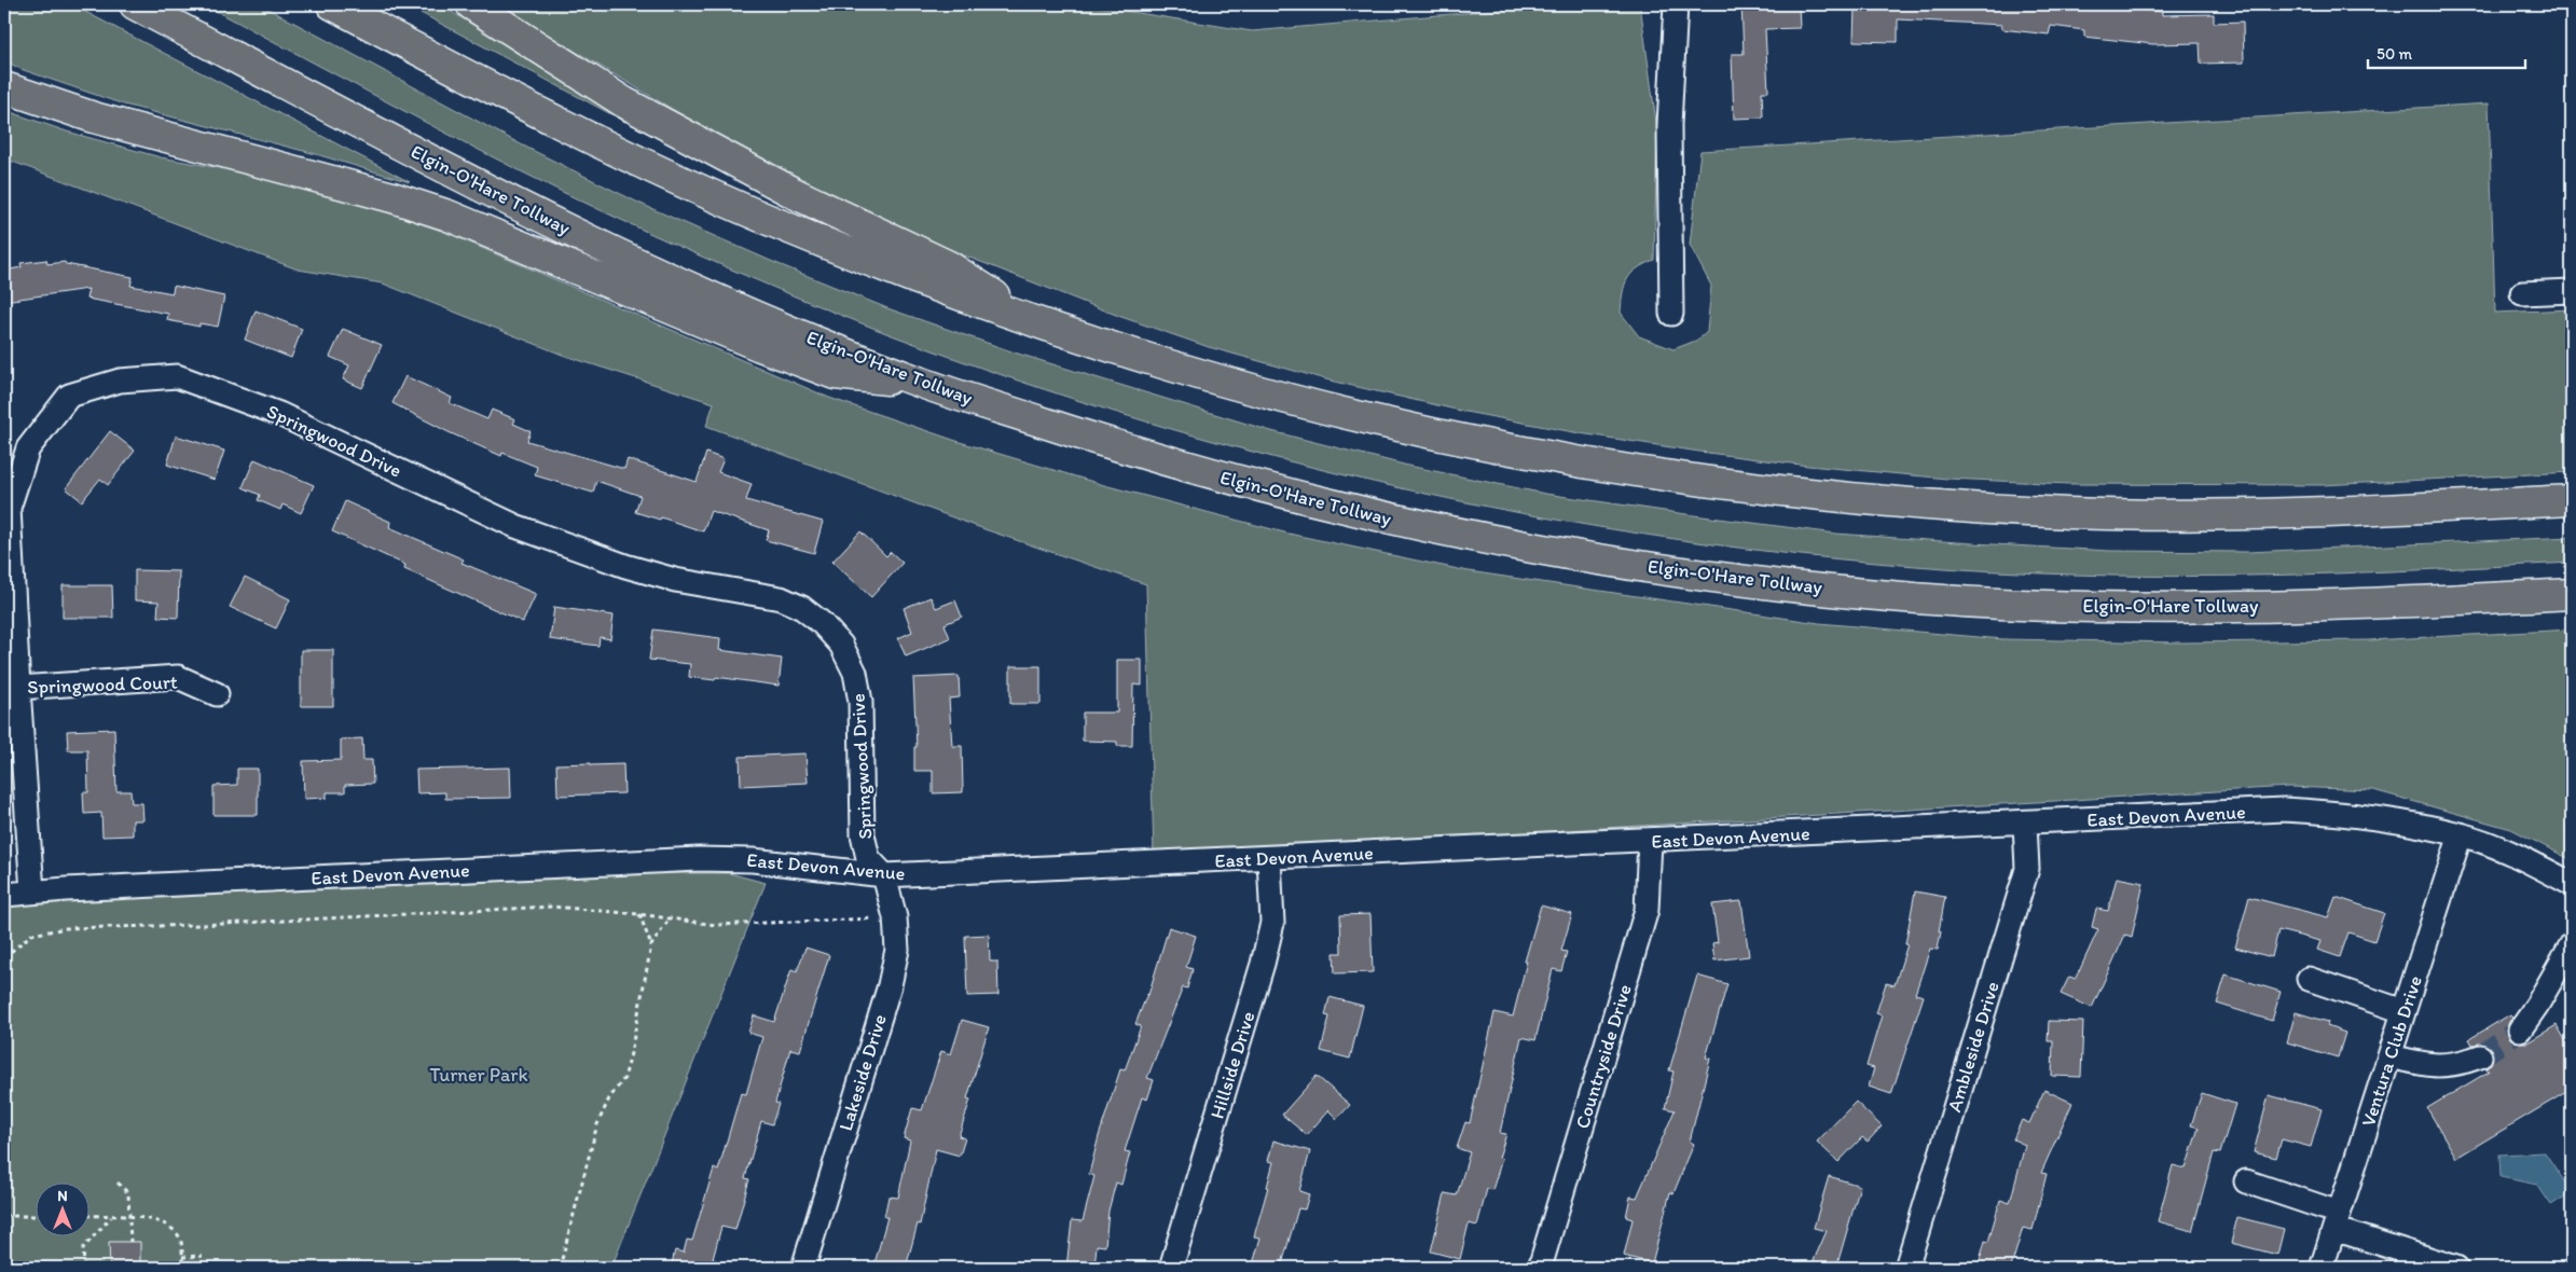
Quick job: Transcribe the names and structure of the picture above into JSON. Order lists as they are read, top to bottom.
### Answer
{
  "streets": {
    "highway": ["Elgin-O'Hare Tollway"],
    "street": [
      "Springwood Drive",
      "Springwood Court",
      "East Devon Avenue",
      "Ambleside Drive",
      "Ventura Club Drive",
      "Countryside Drive",
      "Hillside Drive",
      "Lakeside Drive"
    ]
  },
  "crossings": [
    ["Springwood Drive", "Springwood Court"],
    ["Springwood Drive", "East Devon Avenue"],
    ["Springwood Drive", "Lakeside Drive"],
    ["East Devon Avenue", "Ambleside Drive"],
    ["East Devon Avenue", "Ventura Club Drive"],
    ["East Devon Avenue", "Countryside Drive"],
    ["East Devon Avenue", "Hillside Drive"],
    ["East Devon Avenue", "Lakeside Drive"]
  ],
  "parks": ["Turner Park"],
  "scale_bar": "50 m",
  "north": "top"
}
